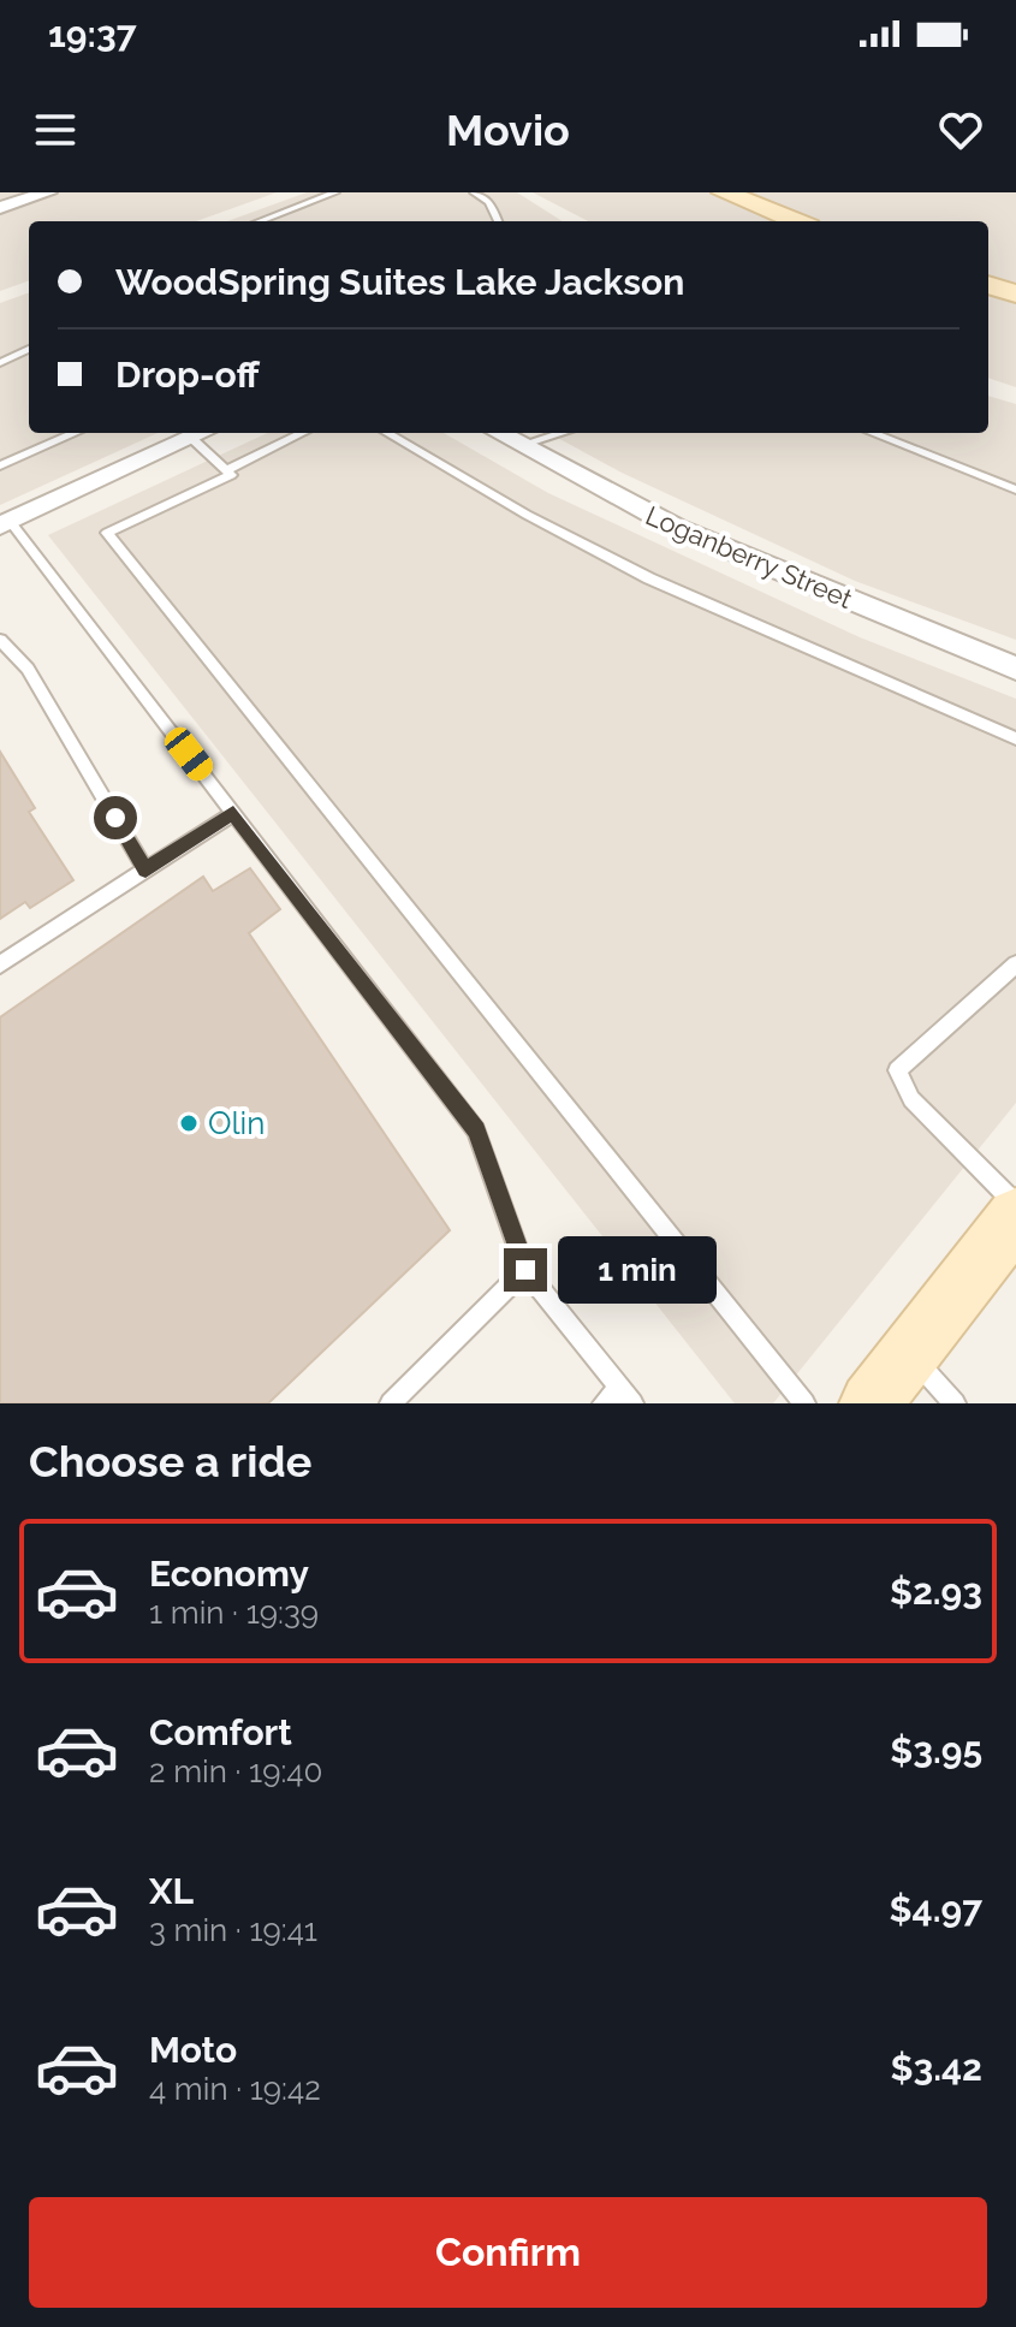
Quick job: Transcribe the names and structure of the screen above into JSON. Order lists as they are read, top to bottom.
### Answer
{
  "streets": {
    "street": ["Loganberry Street"]
  },
  "places": ["Olin"],
  "page": {
    "status": "19:37",
    "header": "Movio",
    "banner": ["WoodSpring Suites Lake Jackson", "Drop-off"],
    "bubble": "1 min",
    "heading": "Choose a ride",
    "list": [
      {
        "name": "Economy",
        "note": "1 min · 19:39",
        "value": "$2.93"
      },
      {
        "name": "Comfort",
        "note": "2 min · 19:40",
        "value": "$3.95"
      },
      {
        "name": "XL",
        "note": "3 min · 19:41",
        "value": "$4.97"
      },
      {
        "name": "Moto",
        "note": "4 min · 19:42",
        "value": "$3.42"
      }
    ],
    "buttons": "Confirm"
  }
}
